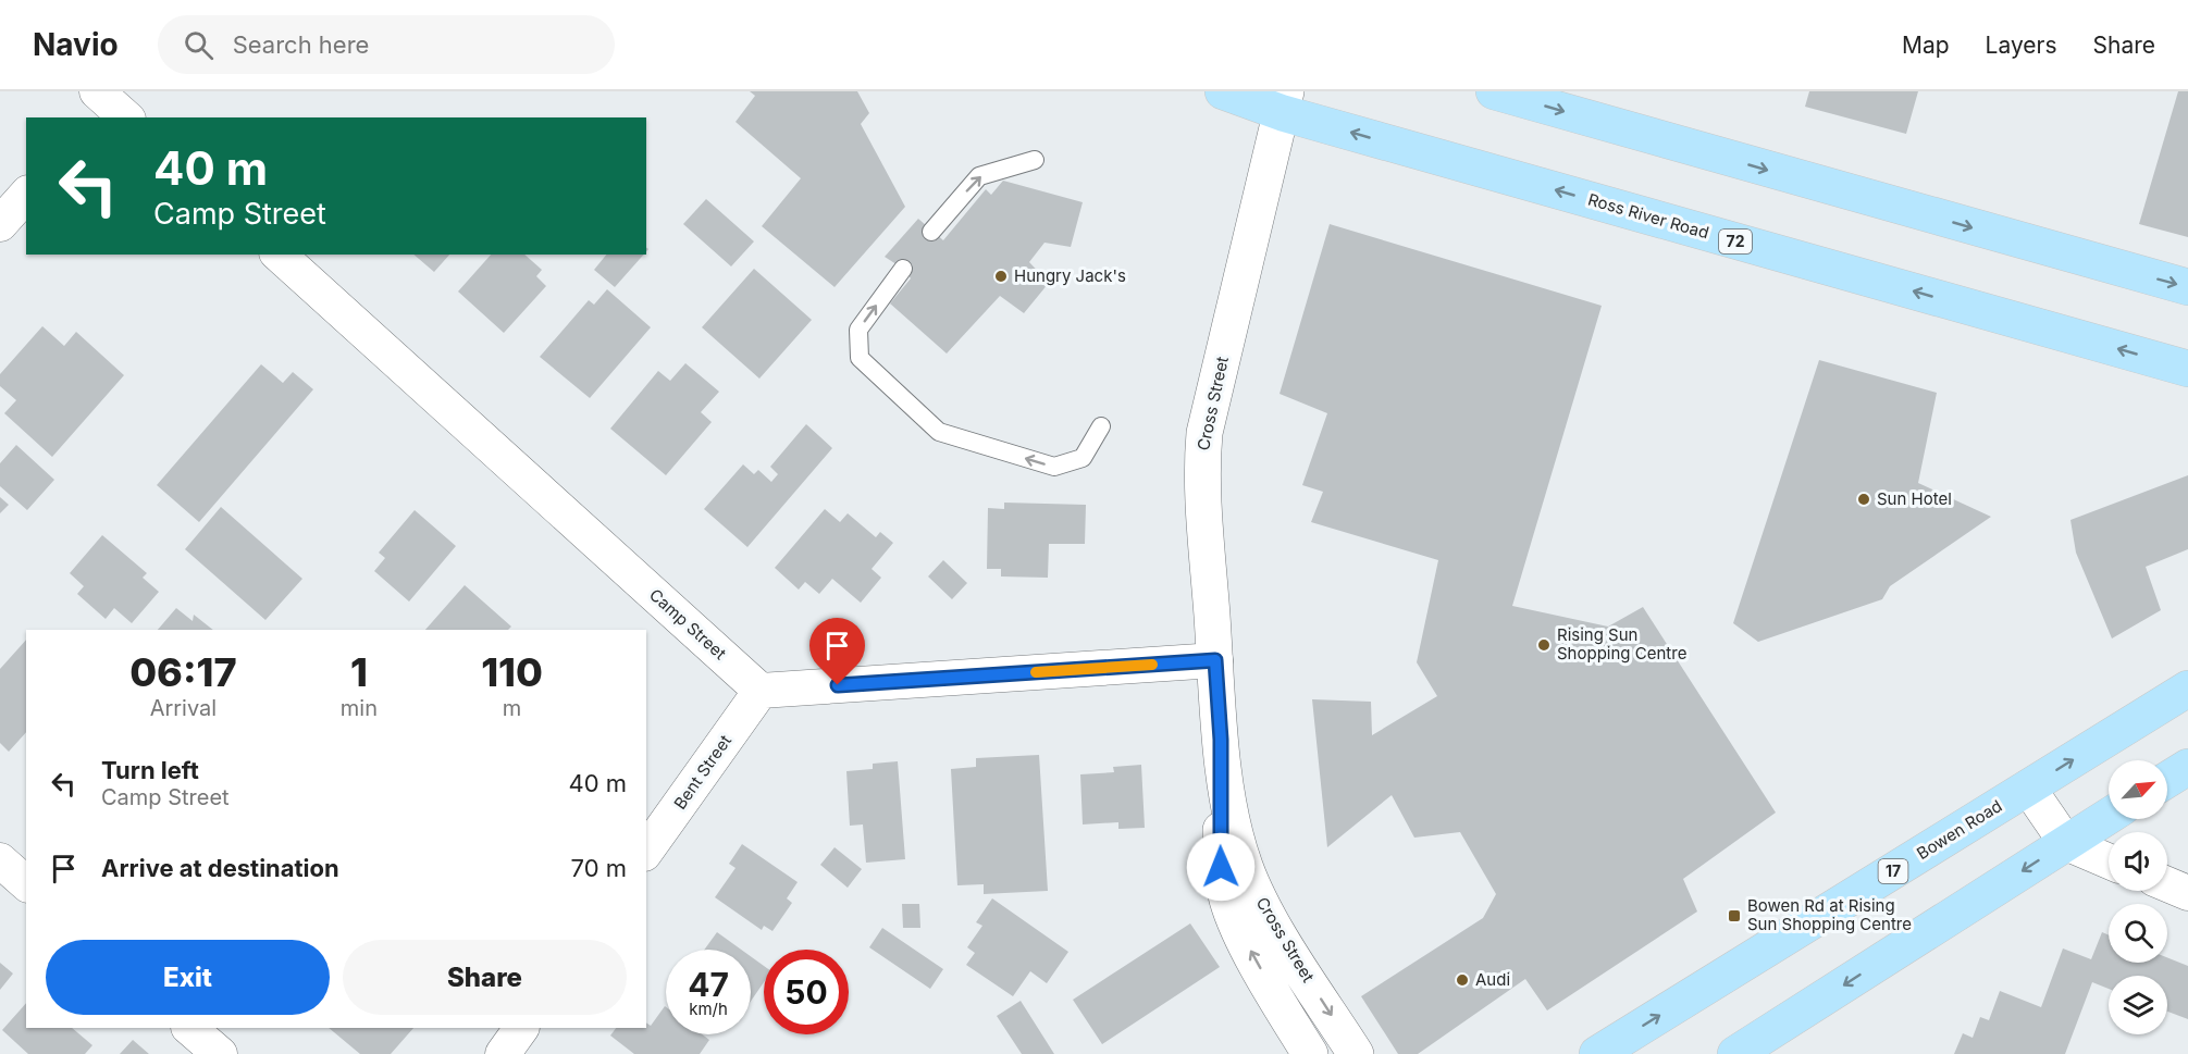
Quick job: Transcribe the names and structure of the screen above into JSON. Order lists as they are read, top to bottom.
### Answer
{
  "streets": {
    "main road": [
      "Ross River Road",
      "72",
      "Cross Street",
      "Bowen Road",
      "17"
    ],
    "street": ["Camp Street", "Bent Street"]
  },
  "crossings": [
    ["Ross River Road", "Cross Street"],
    ["Camp Street", "Bent Street"]
  ],
  "places": {
    "other": [
      "Hungry Jack's",
      "Sun Hotel",
      "Rising Sun Shopping Centre",
      "Audi"
    ],
    "transit": ["Bowen Rd at Rising Sun Shopping Centre"]
  },
  "north": "top right",
  "page": {
    "header": "Navio",
    "search": "Search here",
    "nav": ["Map", "Layers", "Share"],
    "turn": ["40 m", "Camp Street"],
    "eta": [
      "06:17",
      "Arrival",
      "1",
      "min",
      "110",
      "m"
    ],
    "list": [
      {
        "name": "Turn left",
        "note": "Camp Street",
        "value": "40 m"
      },
      {
        "name": "Arrive at destination",
        "value": "70 m"
      }
    ],
    "buttons": ["Exit", "Share"],
    "speed": "47 km/h",
    "limit": "50"
  }
}
